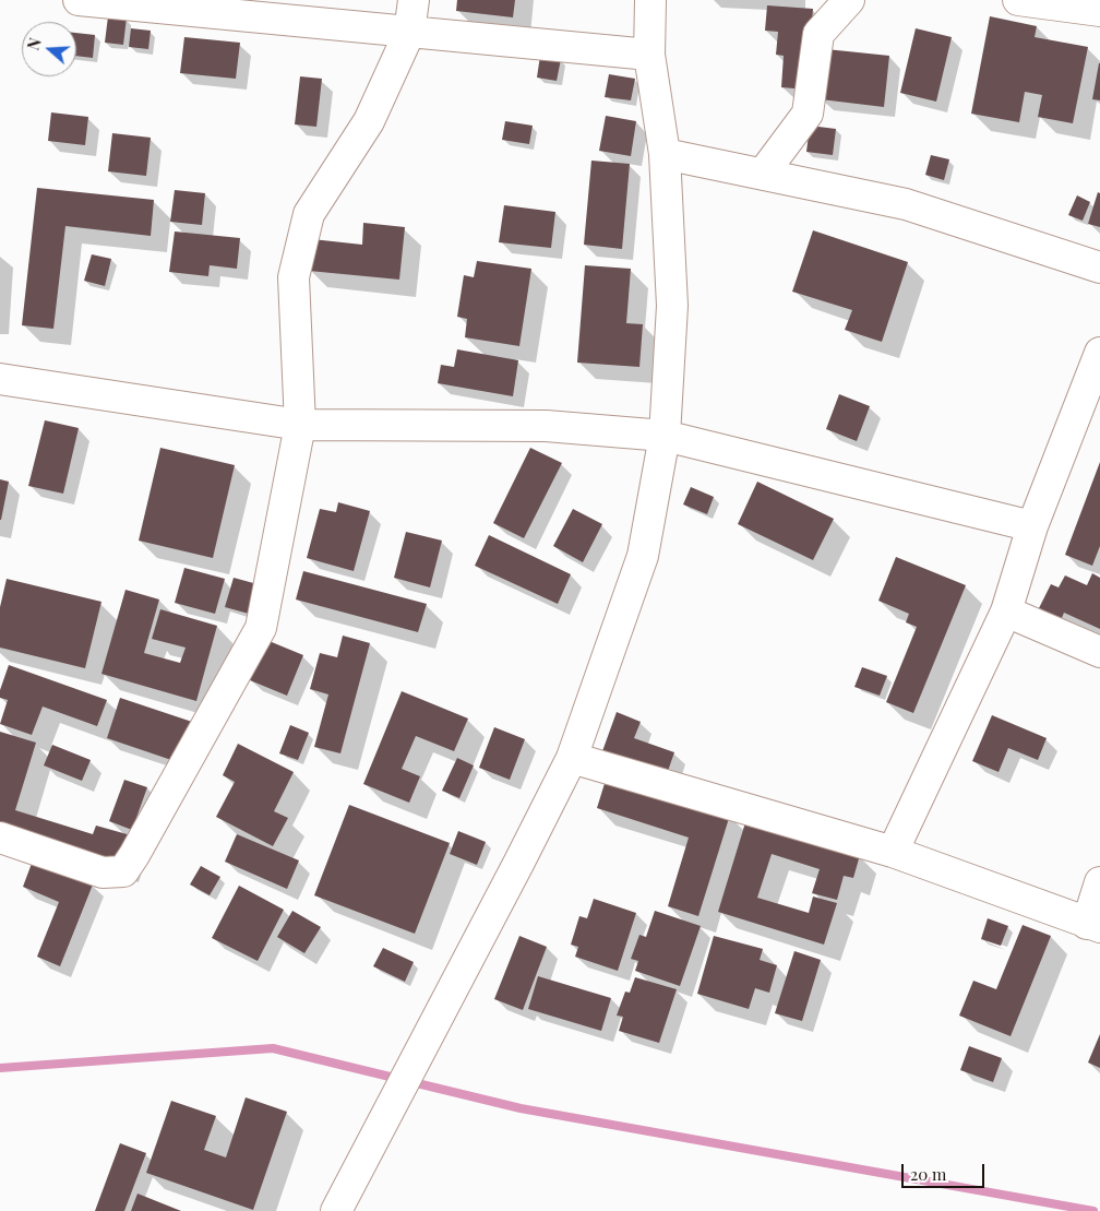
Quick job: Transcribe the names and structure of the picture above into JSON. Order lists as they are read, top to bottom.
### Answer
{
  "scale_bar": "20 m",
  "north": "left"
}
